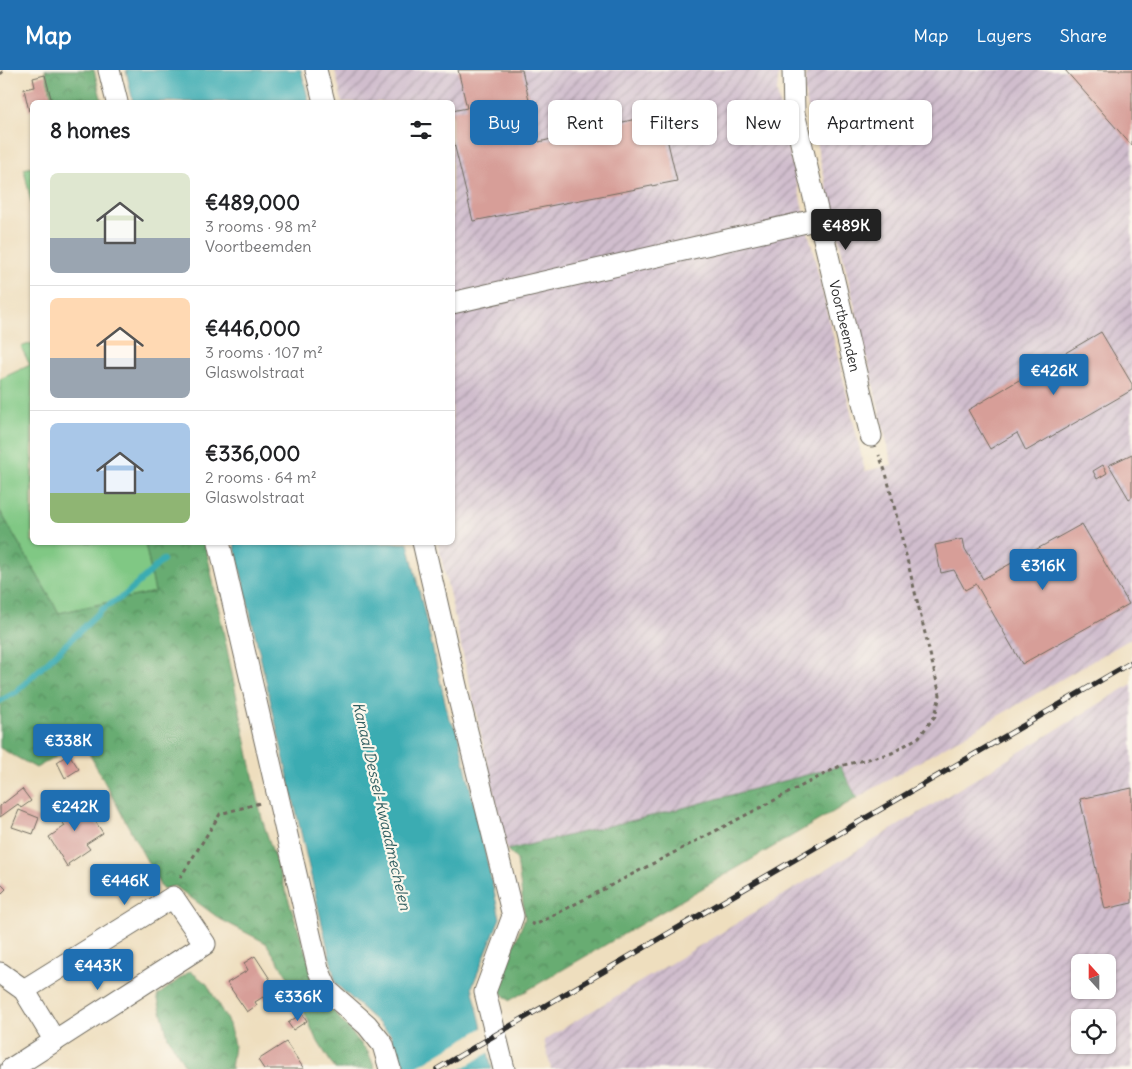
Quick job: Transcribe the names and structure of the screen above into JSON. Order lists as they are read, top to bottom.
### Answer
{
  "streets": {
    "street": ["Voortbeemden"]
  },
  "water": ["Kanaal Dessel-Kwaadmechelen"],
  "north": "top",
  "page": {
    "header": "Map",
    "nav": ["Map", "Layers", "Share"],
    "chip": [
      "Buy",
      "Rent",
      "Filters",
      "New",
      "Apartment"
    ],
    "heading": "8 homes",
    "list": [
      {
        "name": "€489,000",
        "note": "3 rooms · 98 m² · Voortbeemden"
      },
      {
        "name": "€446,000",
        "note": "3 rooms · 107 m² · Glaswolstraat"
      },
      {
        "name": "€336,000",
        "note": "2 rooms · 64 m² · Glaswolstraat"
      }
    ],
    "price": [
      "€489K",
      "€426K",
      "€316K",
      "€338K",
      "€242K",
      "€446K",
      "€443K",
      "€336K"
    ]
  }
}
